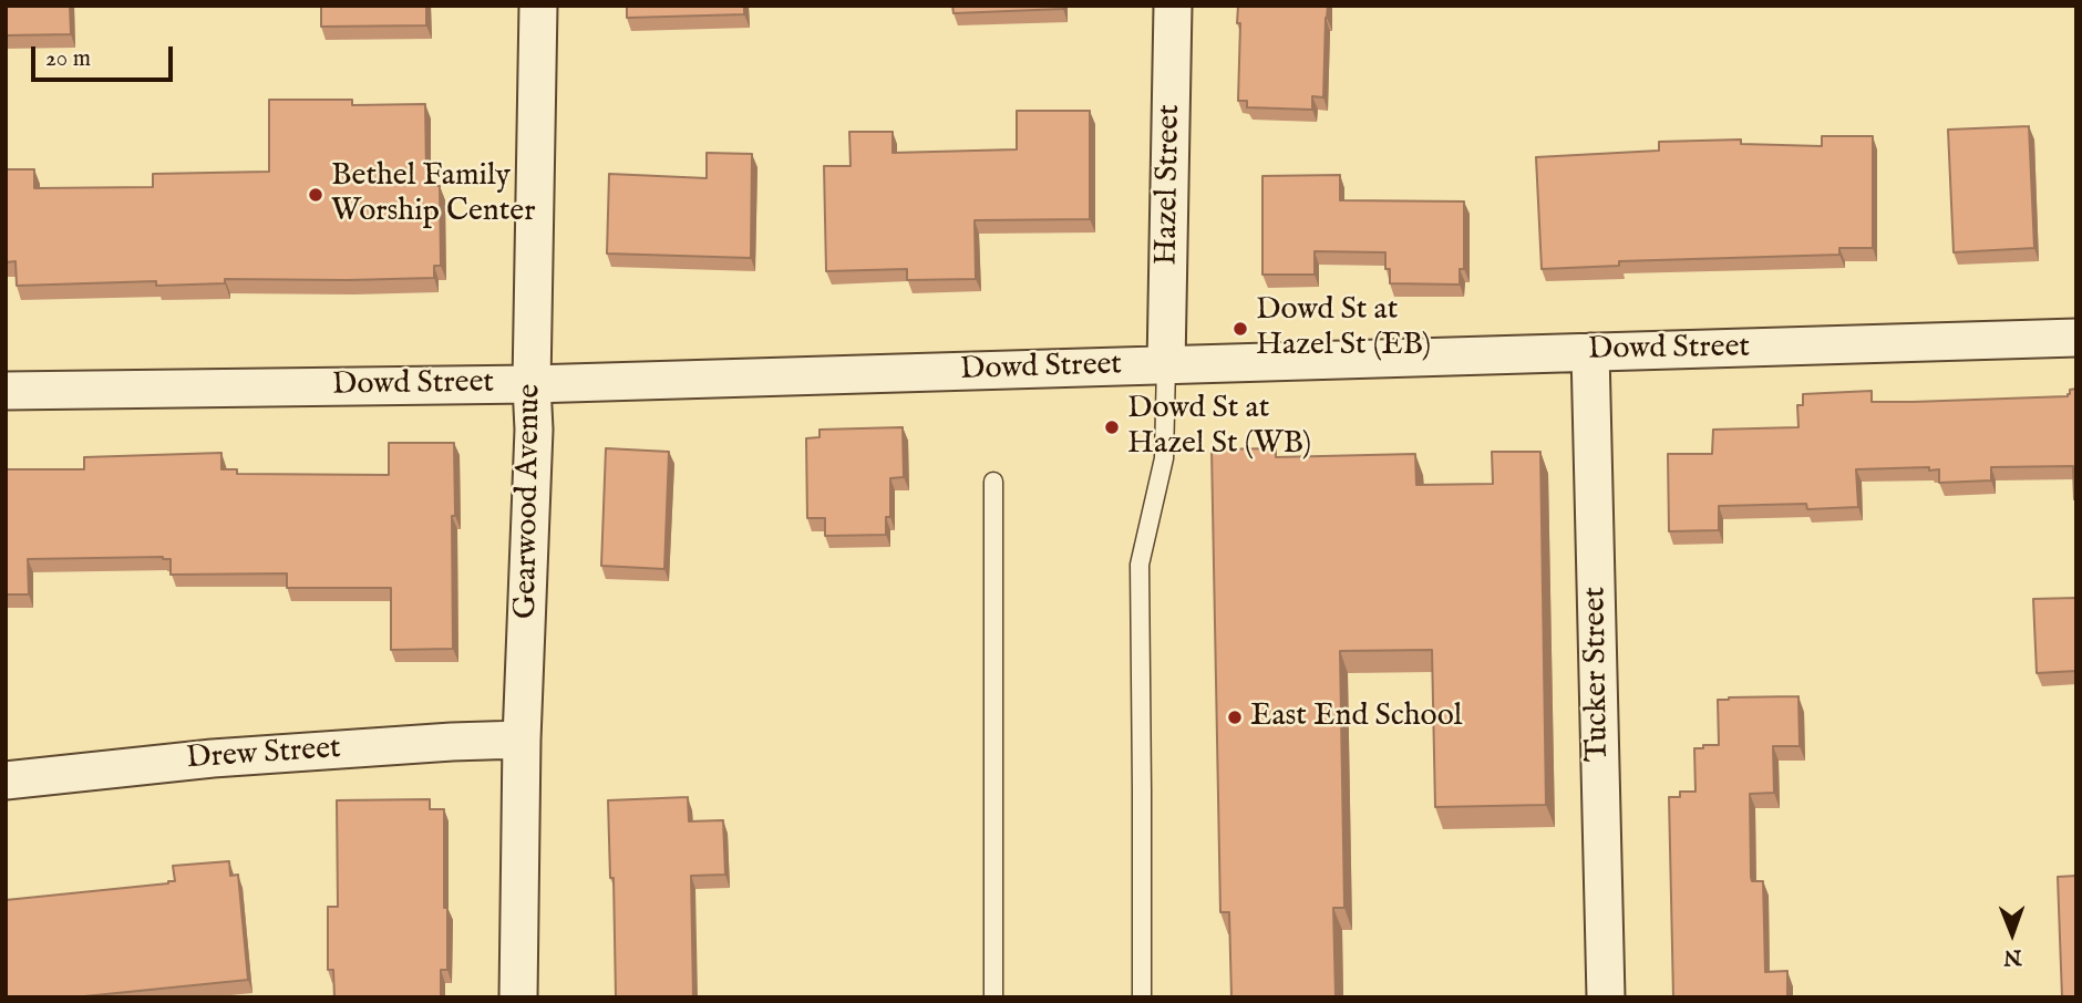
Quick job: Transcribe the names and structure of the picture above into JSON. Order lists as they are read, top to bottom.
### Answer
{
  "streets": {
    "street": [
      "Hazel Street",
      "Dowd Street",
      "Gearwood Avenue",
      "Tucker Street",
      "Drew Street"
    ]
  },
  "crossings": [
    ["Hazel Street", "Dowd Street"],
    ["Dowd Street", "Gearwood Avenue"],
    ["Dowd Street", "Tucker Street"],
    ["Gearwood Avenue", "Drew Street"]
  ],
  "places": [
    "Bethel Family Worship Center",
    "Dowd St at Hazel St (EB)",
    "Dowd St at Hazel St (WB)",
    "East End School"
  ],
  "scale_bar": "20 m",
  "north": "bottom"
}
